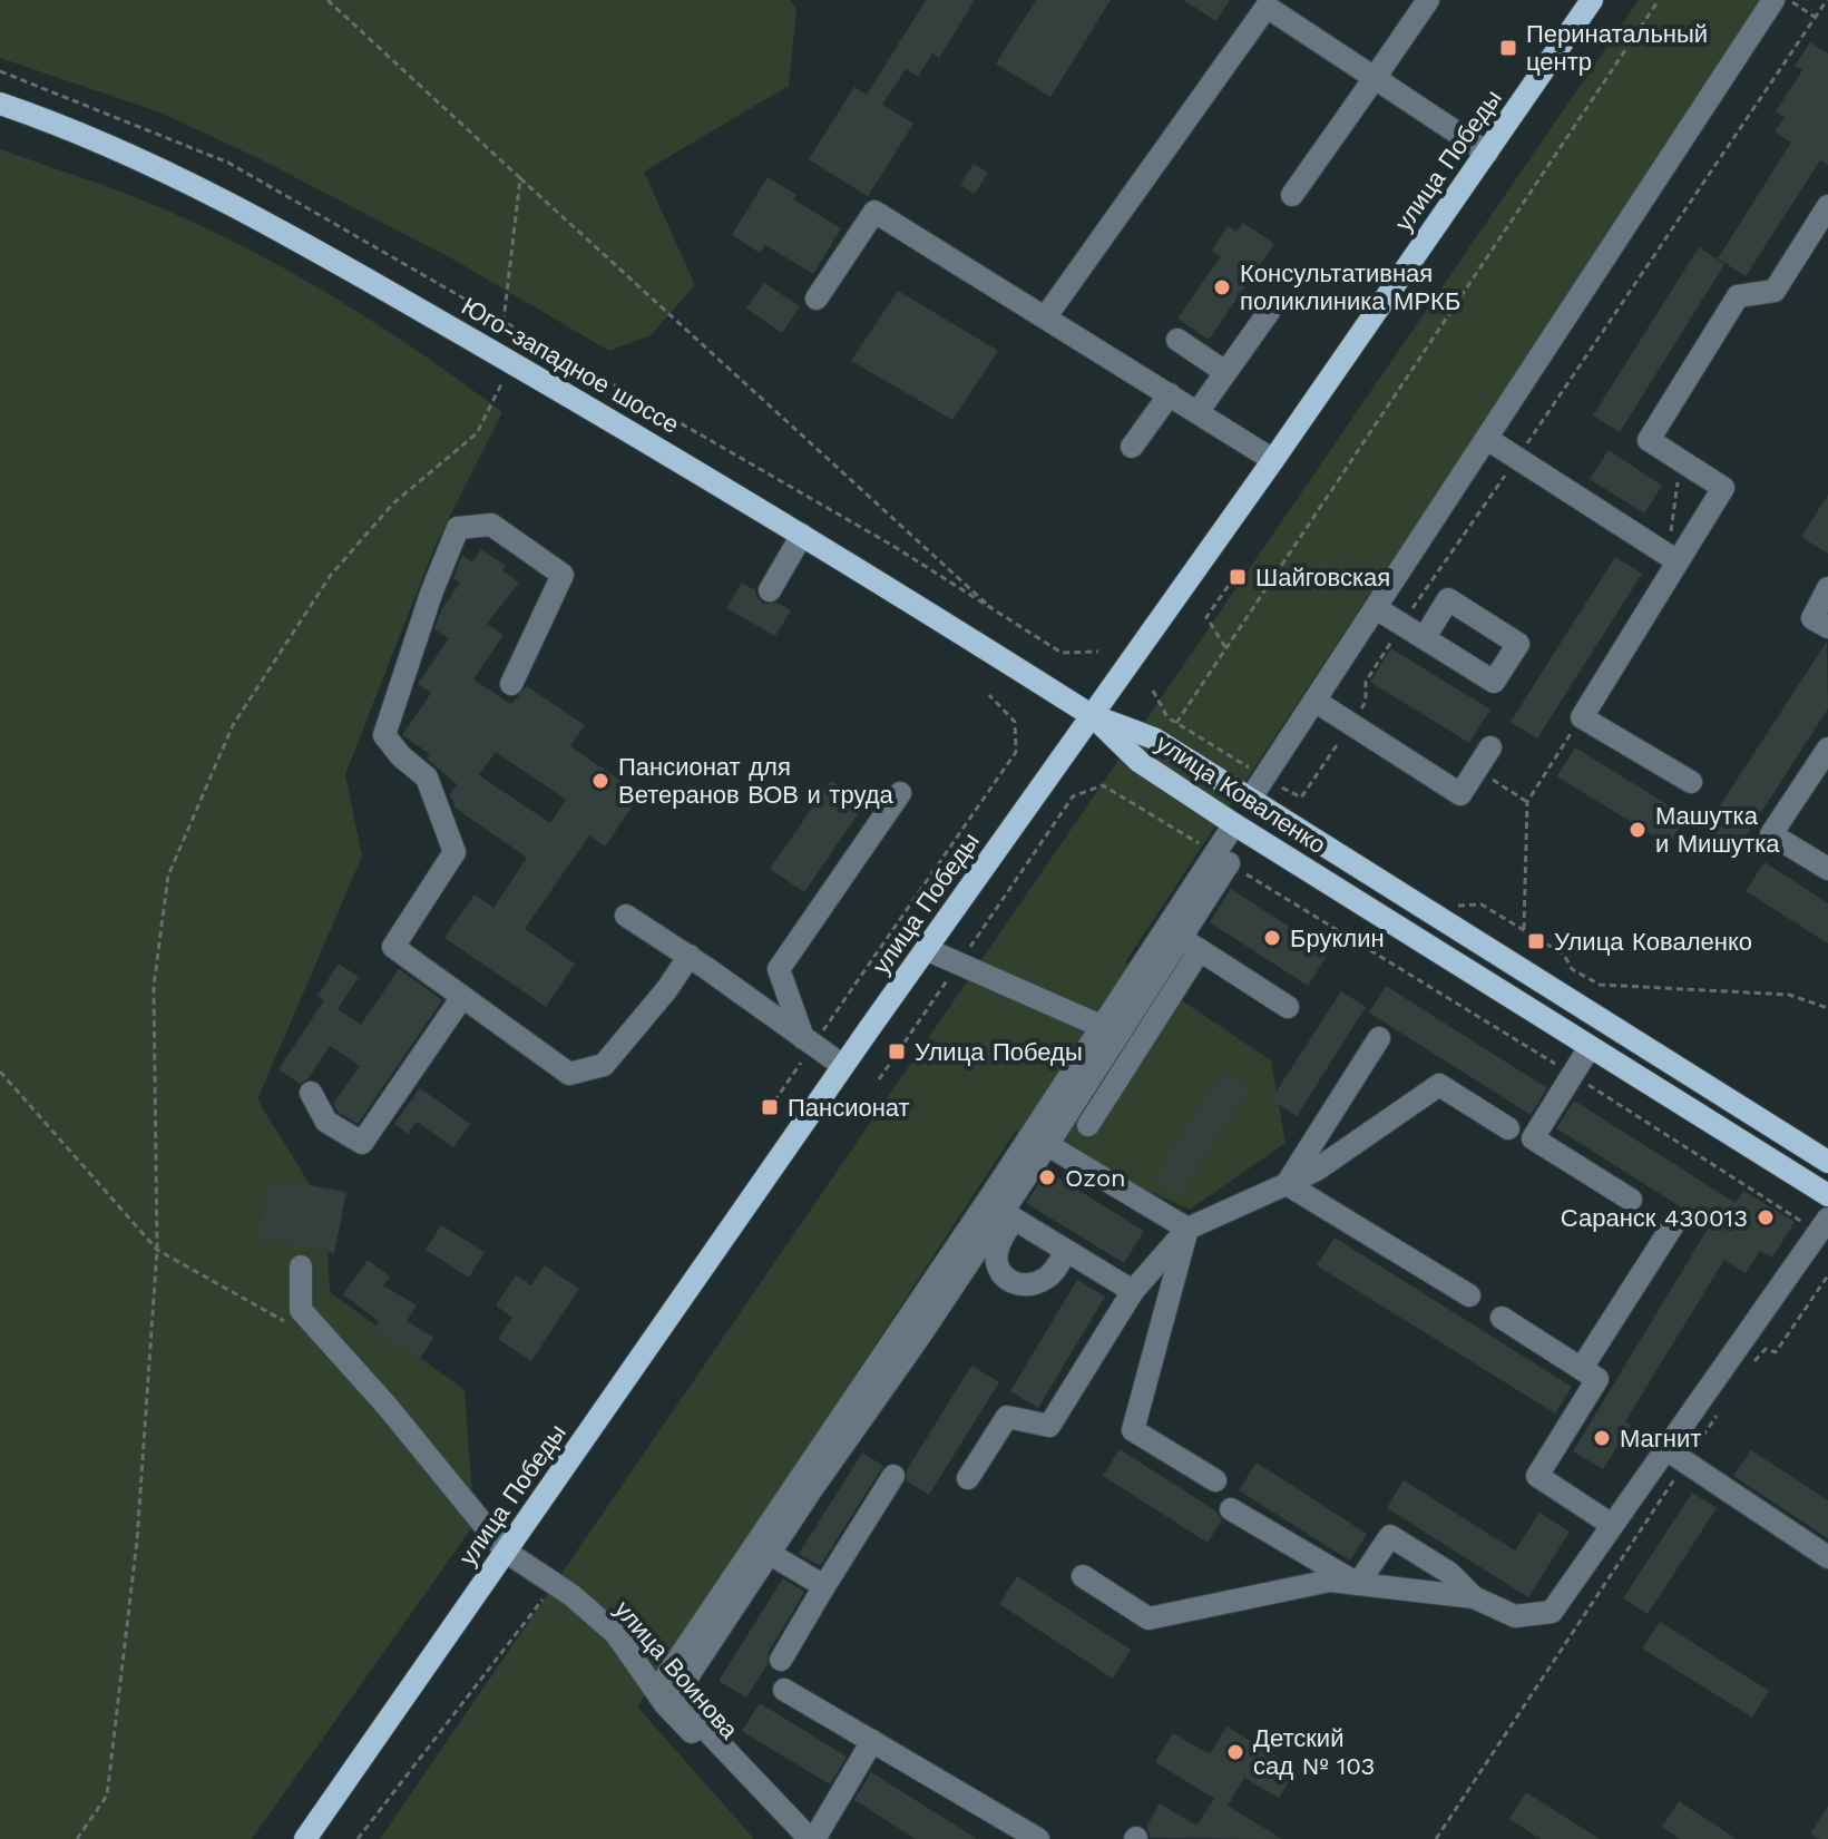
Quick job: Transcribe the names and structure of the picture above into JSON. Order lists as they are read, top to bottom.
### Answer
{
  "streets": {
    "main road": ["улица Победы", "Юго-западное шоссе", "улица Коваленко"],
    "street": ["улица Воинова"]
  },
  "crossings": [
    ["улица Победы", "Юго-западное шоссе"],
    ["улица Победы", "улица Коваленко"],
    ["улица Победы", "улица Воинова"],
    ["Юго-западное шоссе", "улица Коваленко"]
  ],
  "places": {
    "transit": [
      "Перинатальный центр",
      "Шайговская",
      "Улица Коваленко",
      "Улица Победы",
      "Пансионат"
    ],
    "other": [
      "Консультативная поликлиника МРКБ",
      "Пансионат для Ветеранов ВОВ и труда",
      "Машутка и Мишутка",
      "Бруклин",
      "Ozon",
      "Саранск 430013",
      "Магнит",
      "Детский сад № 103"
    ]
  }
}
